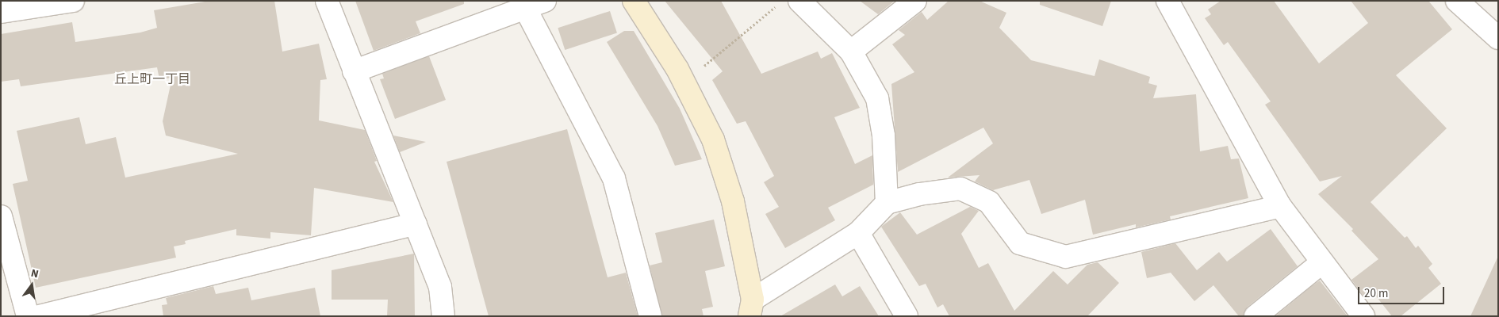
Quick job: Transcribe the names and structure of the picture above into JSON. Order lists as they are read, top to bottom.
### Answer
{
  "districts": ["丘上町一丁目"],
  "scale_bar": "20 m",
  "north": "top"
}
